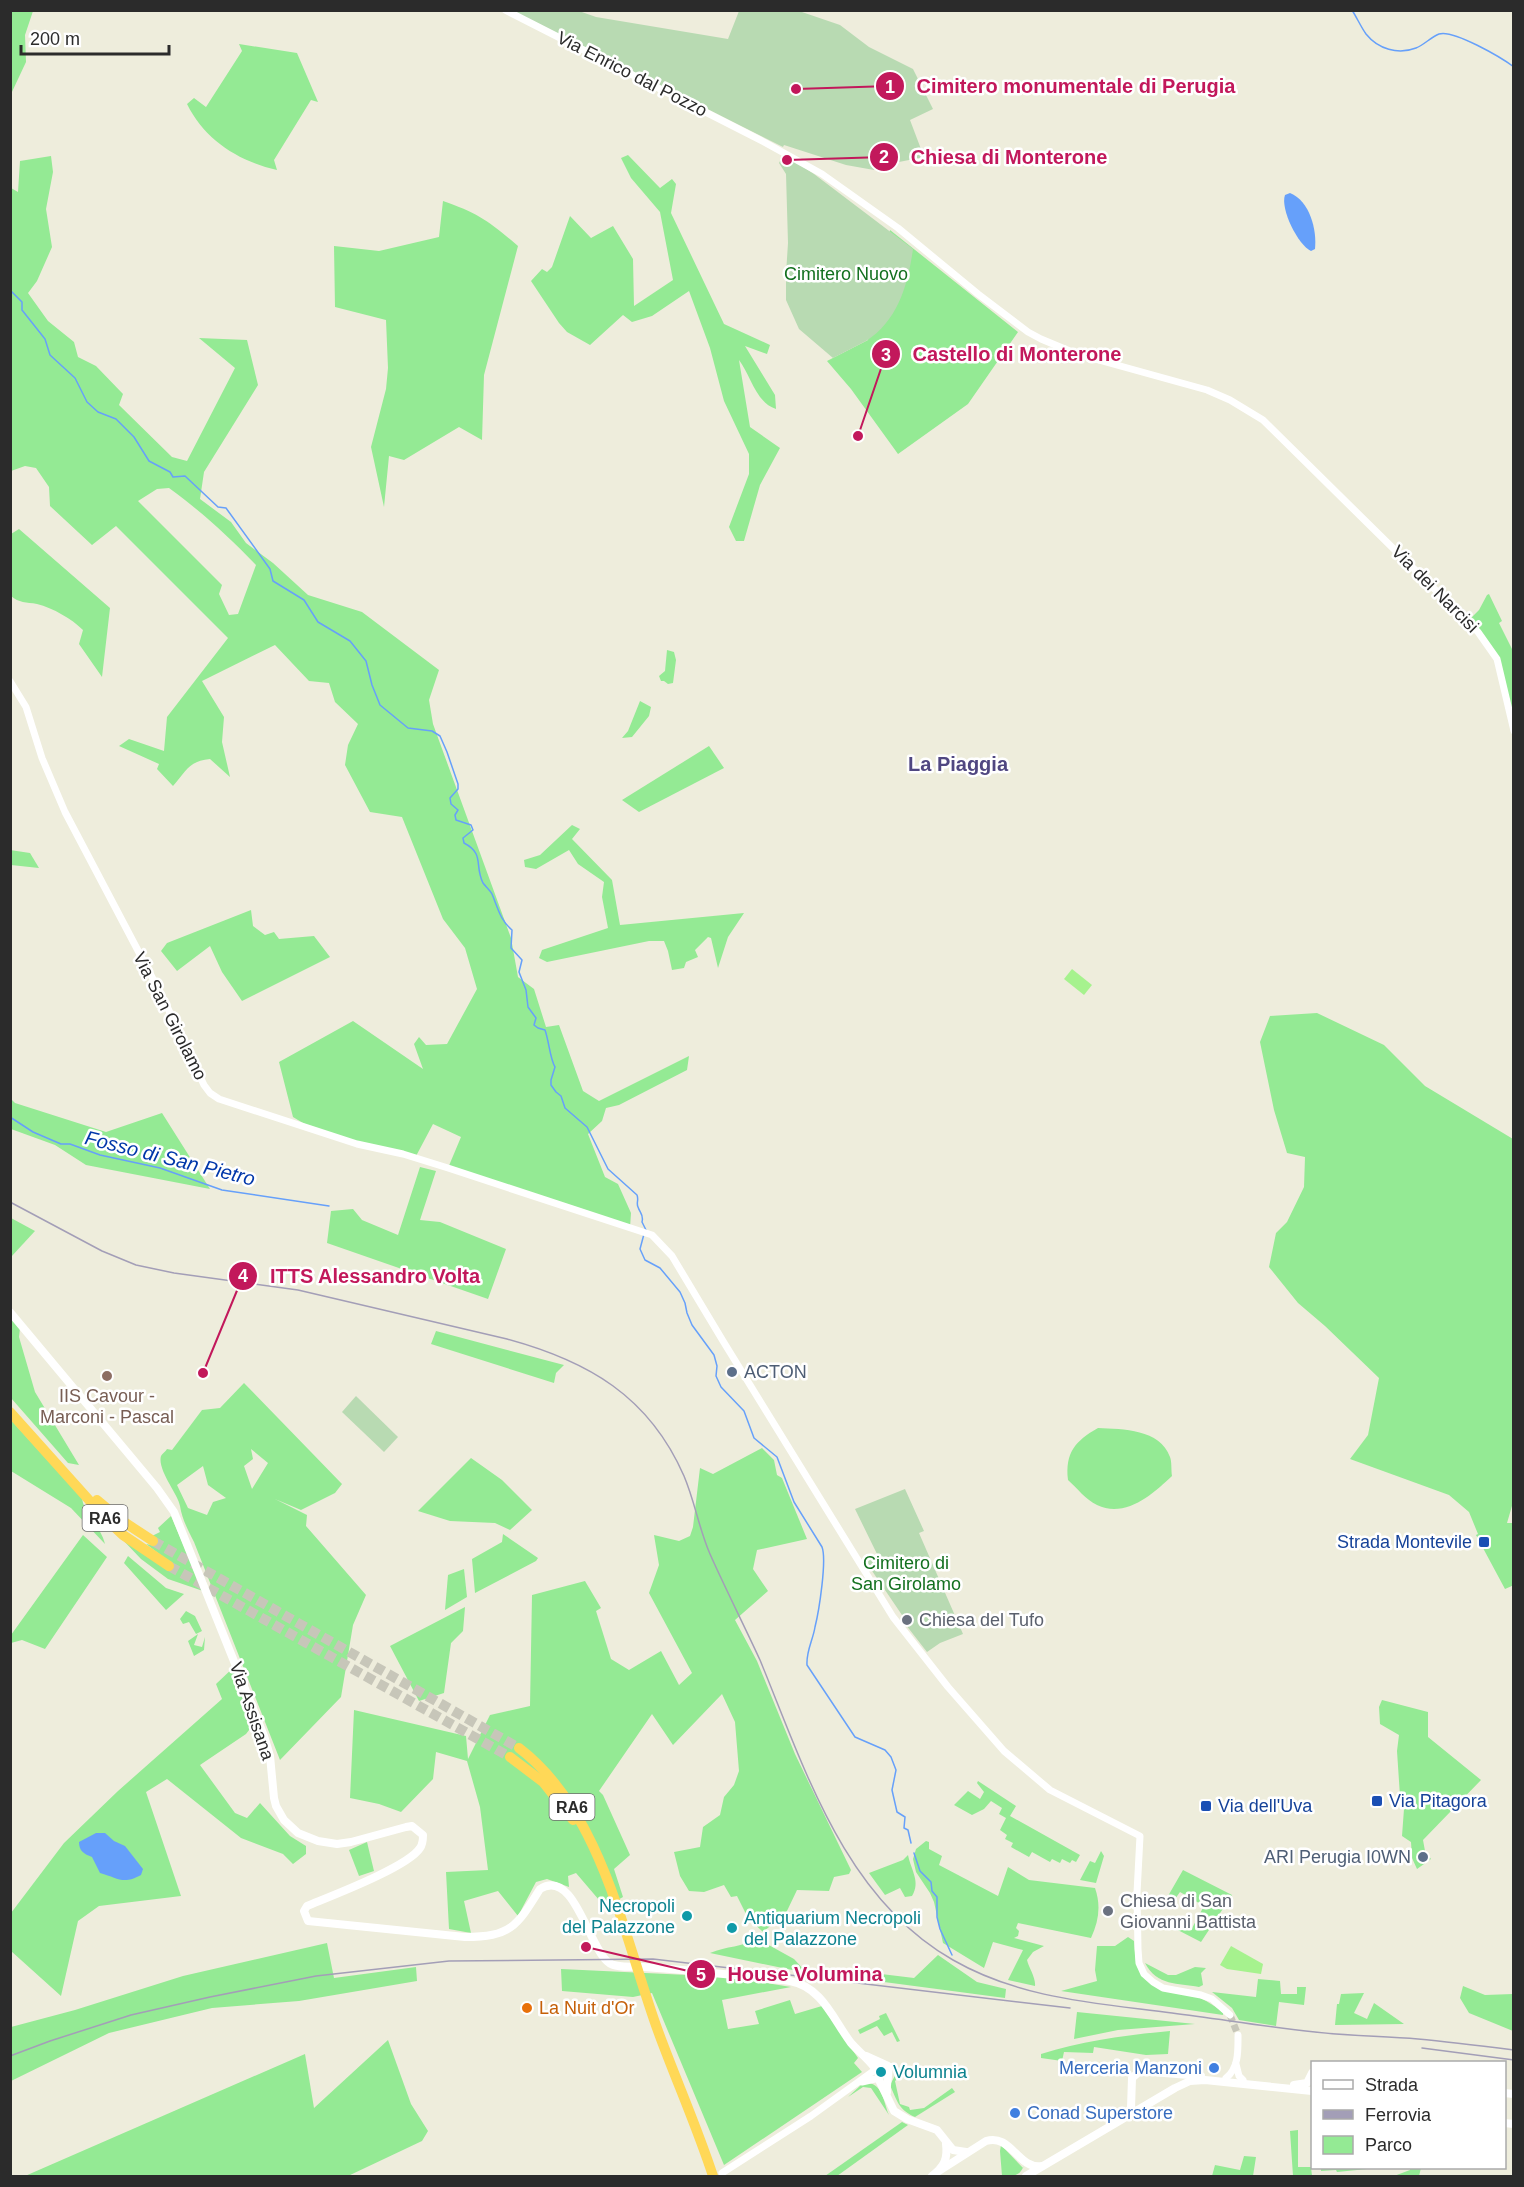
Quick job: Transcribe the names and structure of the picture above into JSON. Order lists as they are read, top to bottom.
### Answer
{
  "streets": {
    "highway": ["RA6"],
    "main road": ["Via Assisana"],
    "street": ["Via Enrico dal Pozzo", "Via dei Narcisi", "Via San Girolamo"]
  },
  "crossings": [
    ["Via Enrico dal Pozzo", "Via dei Narcisi"]
  ],
  "districts": ["La Piaggia"],
  "water": ["Fosso di San Pietro"],
  "parks": ["Cimitero Nuovo", "Cimitero di San Girolamo"],
  "places": {
    "other": [
      "Cimitero monumentale di Perugia",
      "Chiesa di Monterone",
      "Castello di Monterone",
      "ACTON",
      "ITTS Alessandro Volta",
      "IIS Cavour - Marconi - Pascal",
      "Chiesa del Tufo",
      "ARI Perugia I0WN",
      "Chiesa di San Giovanni Battista",
      "Necropoli del Palazzone",
      "Antiquarium Necropoli del Palazzone",
      "House Volumina",
      "La Nuit d'Or",
      "Merceria Manzoni",
      "Volumnia",
      "Conad Superstore"
    ],
    "transit": ["Strada Montevile", "Via Pitagora", "Via dell'Uva"]
  },
  "legend": ["Strada", "Ferrovia", "Parco"],
  "scale_bar": "200 m"
}
